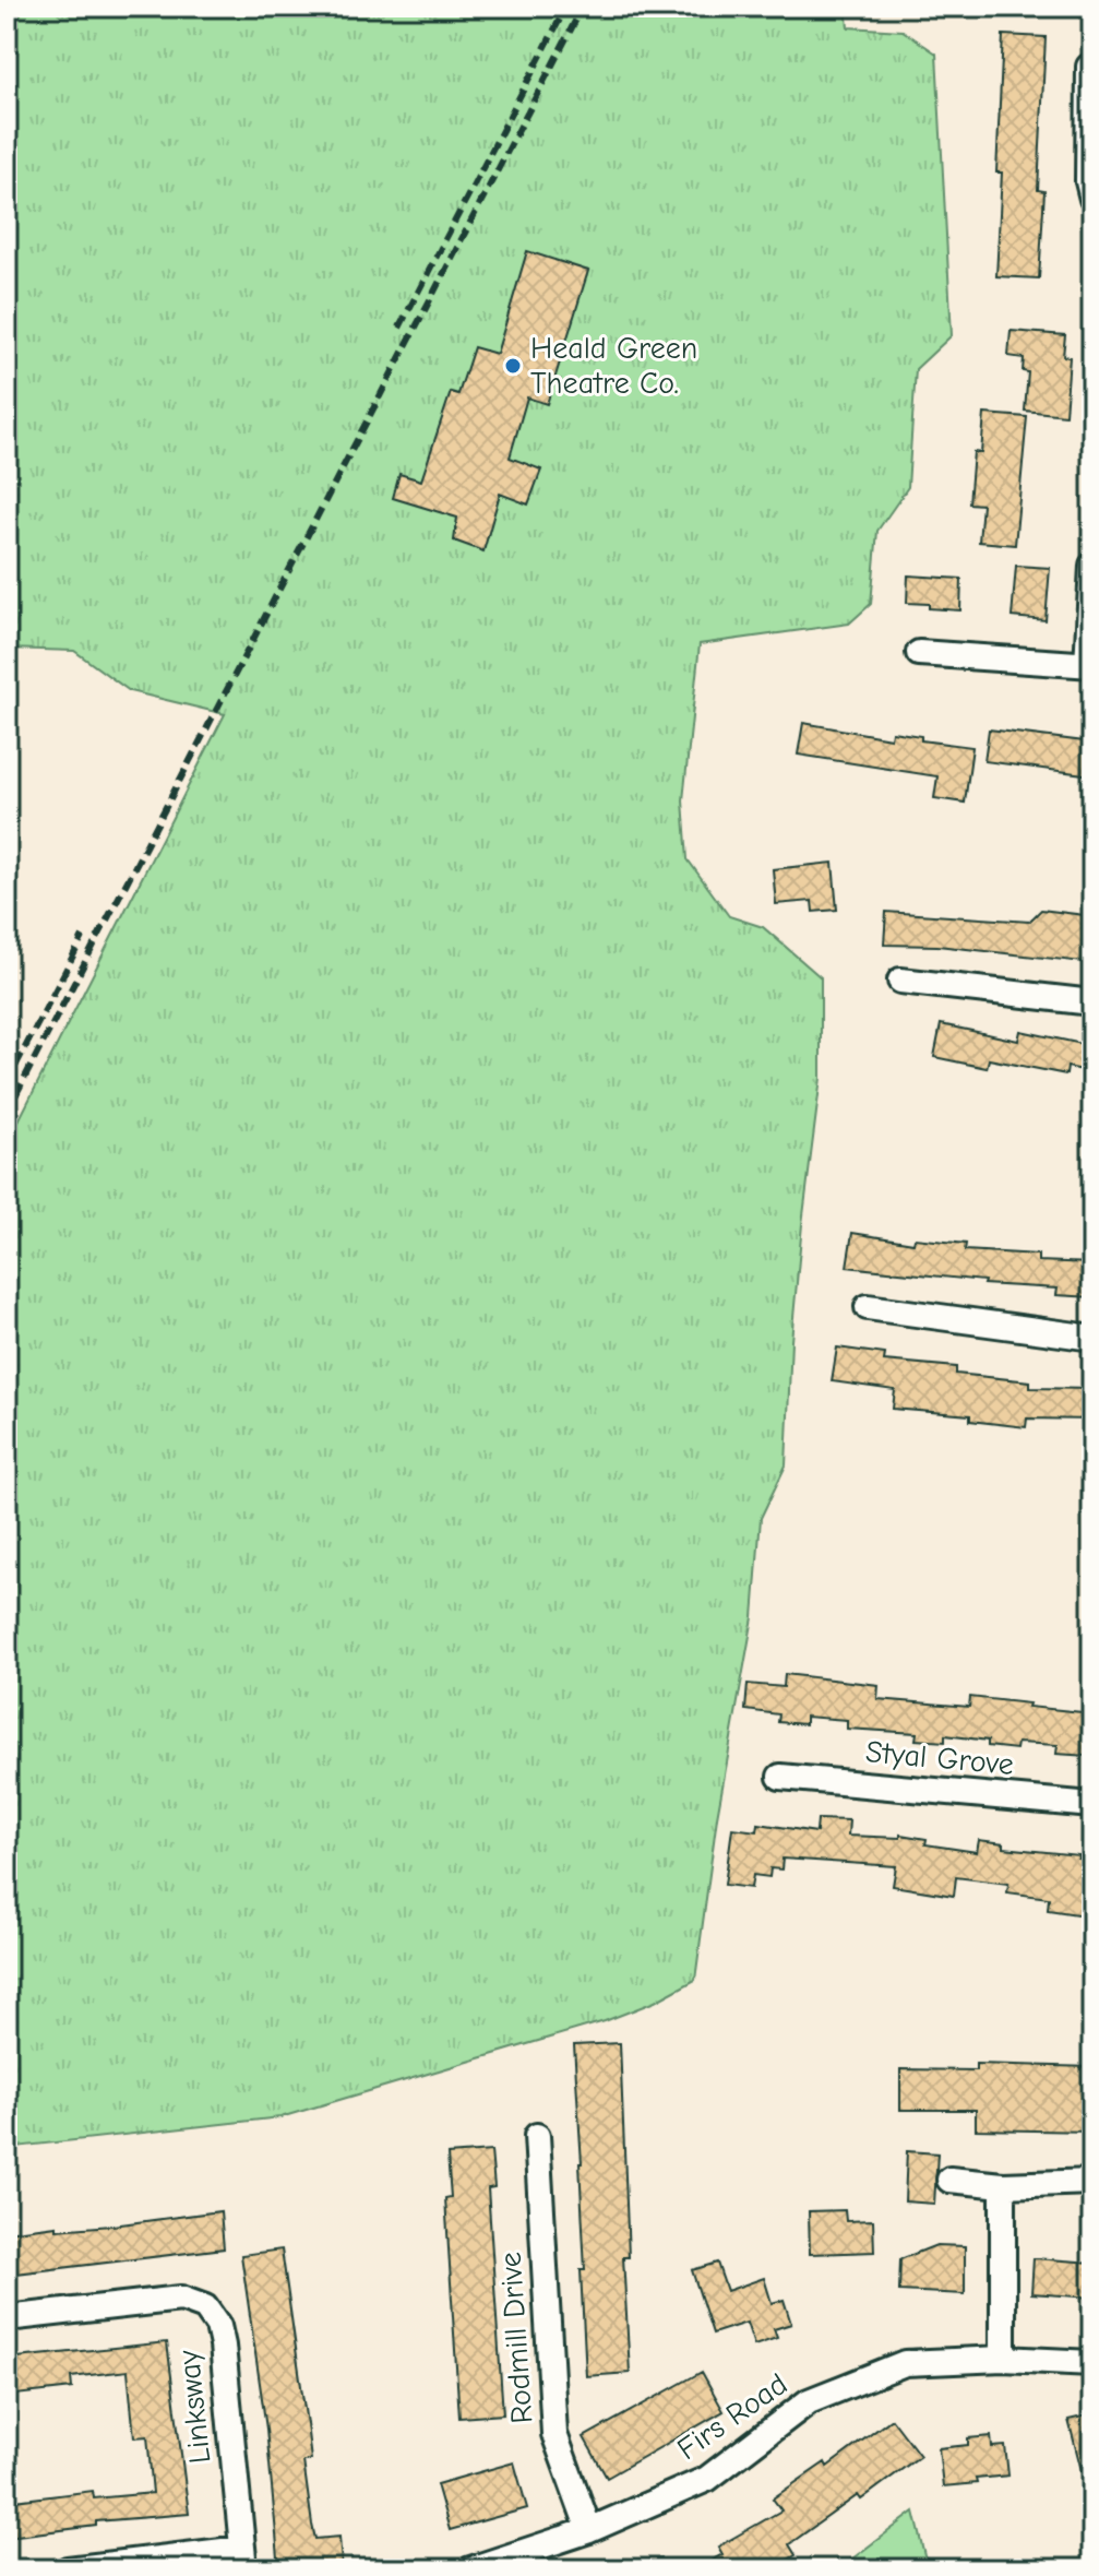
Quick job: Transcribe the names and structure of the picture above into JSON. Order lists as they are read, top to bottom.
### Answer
{
  "streets": {
    "street": [
      "Styal Grove",
      "Rodmill Drive",
      "Linksway",
      "Firs Road"
    ]
  },
  "crossings": [
    ["Rodmill Drive", "Firs Road"]
  ],
  "places": ["Heald Green Theatre Co."]
}
